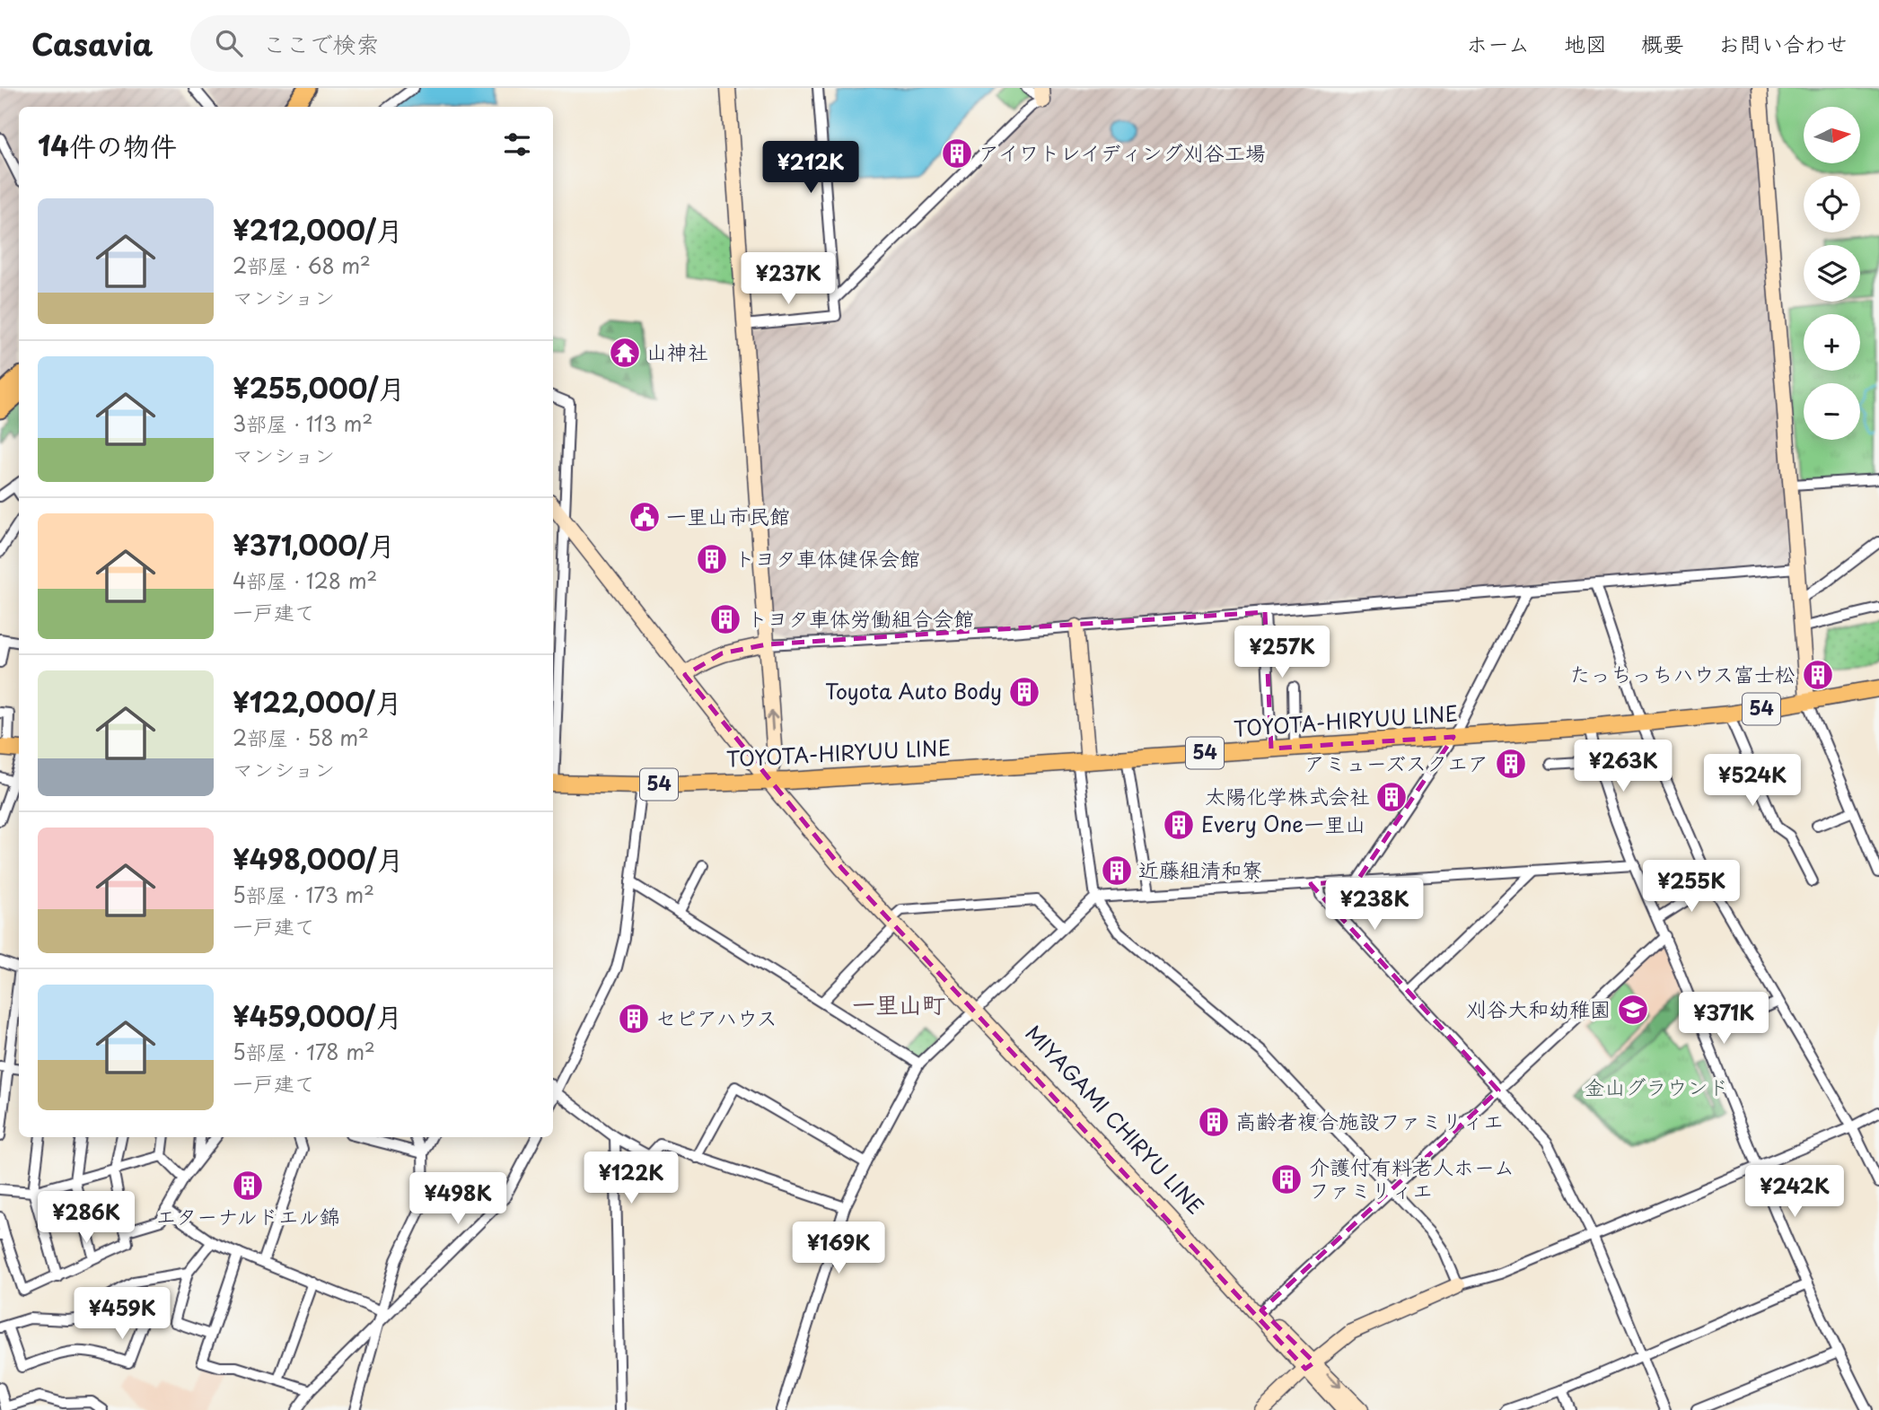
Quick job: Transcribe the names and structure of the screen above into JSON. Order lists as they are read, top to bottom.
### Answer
{
  "streets": {
    "main road": ["54", "TOYOTA-HIRYUU LINE"],
    "street": ["MIYAGAMI CHIRYU LINE"]
  },
  "crossings": [
    ["TOYOTA-HIRYUU LINE", "MIYAGAMI CHIRYU LINE"]
  ],
  "districts": ["一里山町"],
  "parks": ["金山グラウンド"],
  "places": {
    "building": [
      "アイワトレイディング刈谷工場",
      "トヨタ車体健保会館",
      "トヨタ車体労働組合会館",
      "たっちっちハウス富士松",
      "Toyota Auto Body",
      "アミューズスクエア",
      "太陽化学株式会社",
      "Every One一里山",
      "近藤組清和寮",
      "セピアハウス",
      "高齢者複合施設ファミリィエ",
      "介護付有料老人ホーム ファミリィエ",
      "エターナルドエル錦"
    ],
    "temple": ["山神社"],
    "public building": ["一里山市民館"],
    "school or university": ["刈谷大和幼稚園"]
  },
  "north": "right",
  "page": {
    "header": "Casavia",
    "search": "ここで検索",
    "nav": [
      "ホーム",
      "地図",
      "概要",
      "お問い合わせ"
    ],
    "map_buttons": ["+", "−"],
    "heading": "14件の物件",
    "price": [
      "¥212K",
      "¥237K",
      "¥257K",
      "¥263K",
      "¥524K",
      "¥255K",
      "¥238K",
      "¥371K",
      "¥122K",
      "¥242K",
      "¥498K",
      "¥286K",
      "¥169K",
      "¥459K"
    ],
    "list": [
      {
        "name": "¥212,000/月",
        "note": "2部屋 · 68 m² · マンション"
      },
      {
        "name": "¥255,000/月",
        "note": "3部屋 · 113 m² · マンション"
      },
      {
        "name": "¥371,000/月",
        "note": "4部屋 · 128 m² · 一戸建て"
      },
      {
        "name": "¥122,000/月",
        "note": "2部屋 · 58 m² · マンション"
      },
      {
        "name": "¥498,000/月",
        "note": "5部屋 · 173 m² · 一戸建て"
      },
      {
        "name": "¥459,000/月",
        "note": "5部屋 · 178 m² · 一戸建て"
      }
    ]
  }
}
